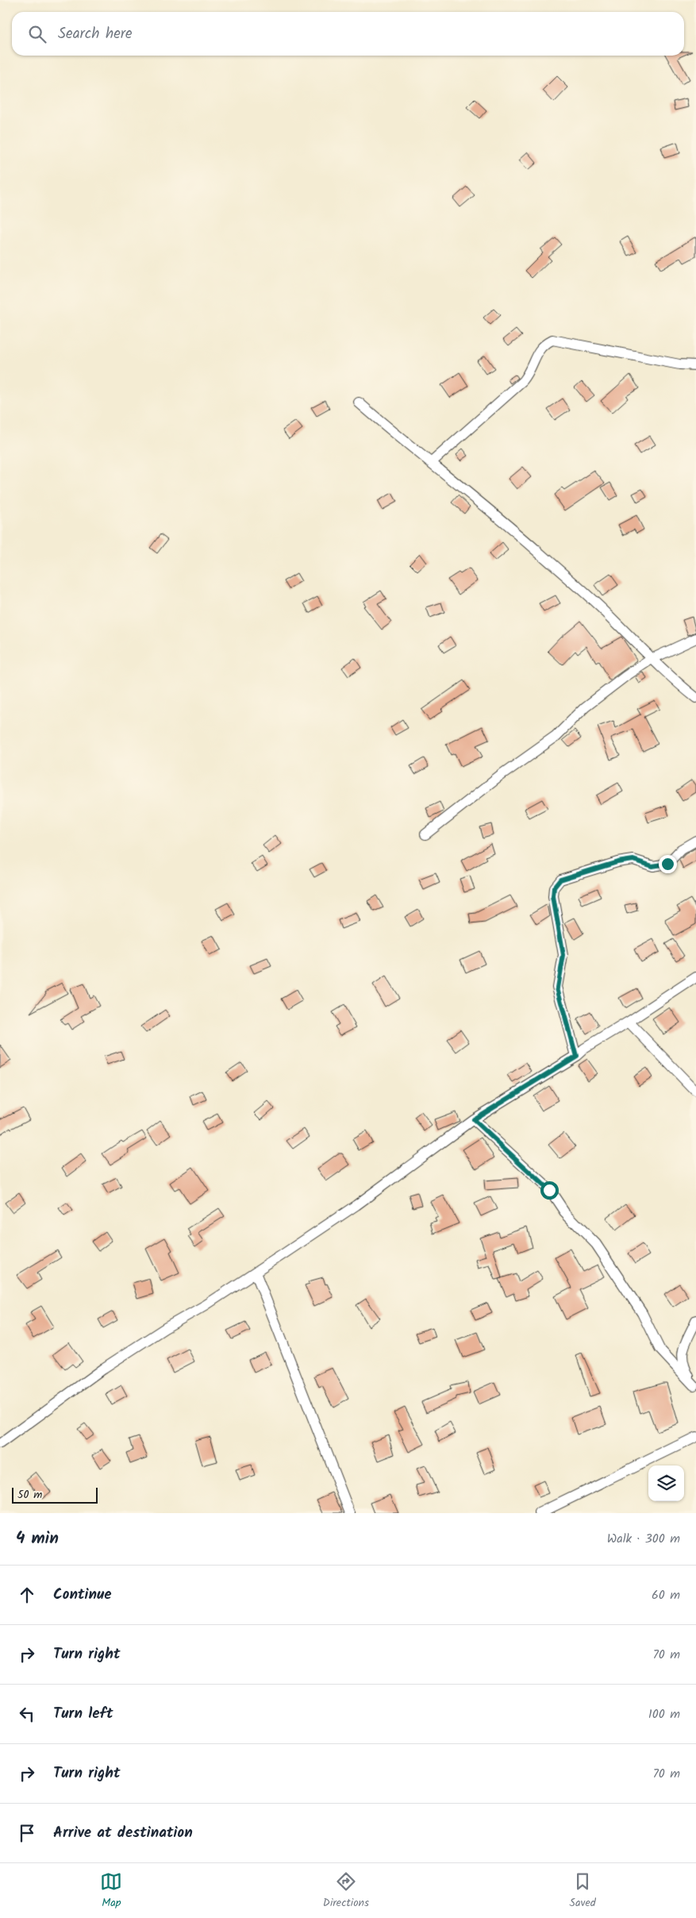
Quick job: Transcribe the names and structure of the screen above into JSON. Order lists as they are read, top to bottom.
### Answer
{
  "scale_bar": "50 m",
  "page": {
    "search": "Search here",
    "scale": "50 m",
    "heading": ["4 min", "Walk · 300 m"],
    "list": [
      ["Continue", "60 m"],
      ["Turn right", "70 m"],
      ["Turn left", "100 m"],
      ["Turn right", "70 m"],
      "Arrive at destination"
    ],
    "nav": ["Map", "Directions", "Saved"]
  }
}
